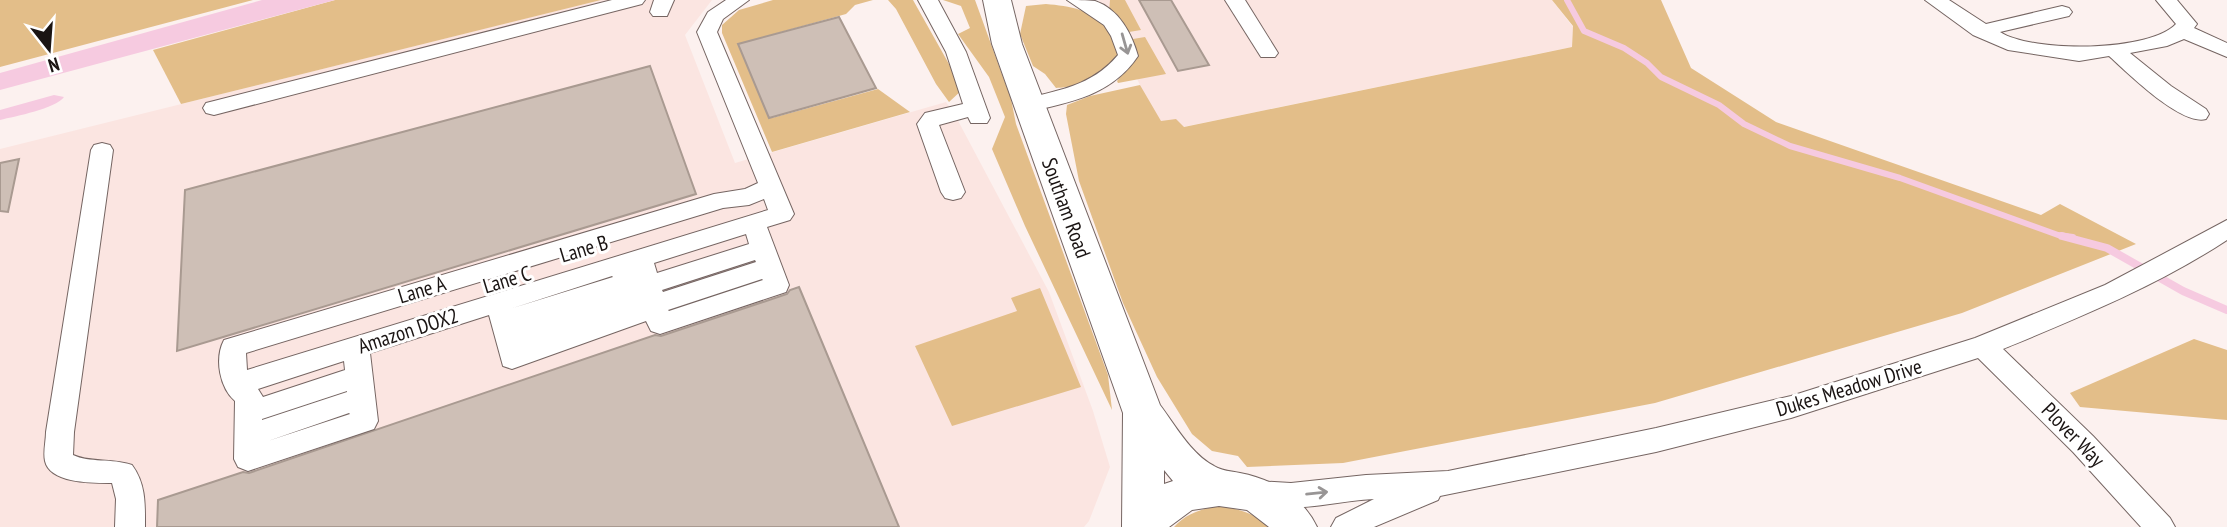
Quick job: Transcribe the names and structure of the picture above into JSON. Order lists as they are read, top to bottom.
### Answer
{
  "streets": {
    "highway": ["Southam Road"],
    "street": [
      "Lane C",
      "Amazon DOX2",
      "Dukes Meadow Drive",
      "Plover Way"
    ]
  },
  "crossings": [
    ["Southam Road", "Dukes Meadow Drive"],
    ["Dukes Meadow Drive", "Plover Way"]
  ],
  "north": "bottom"
}
